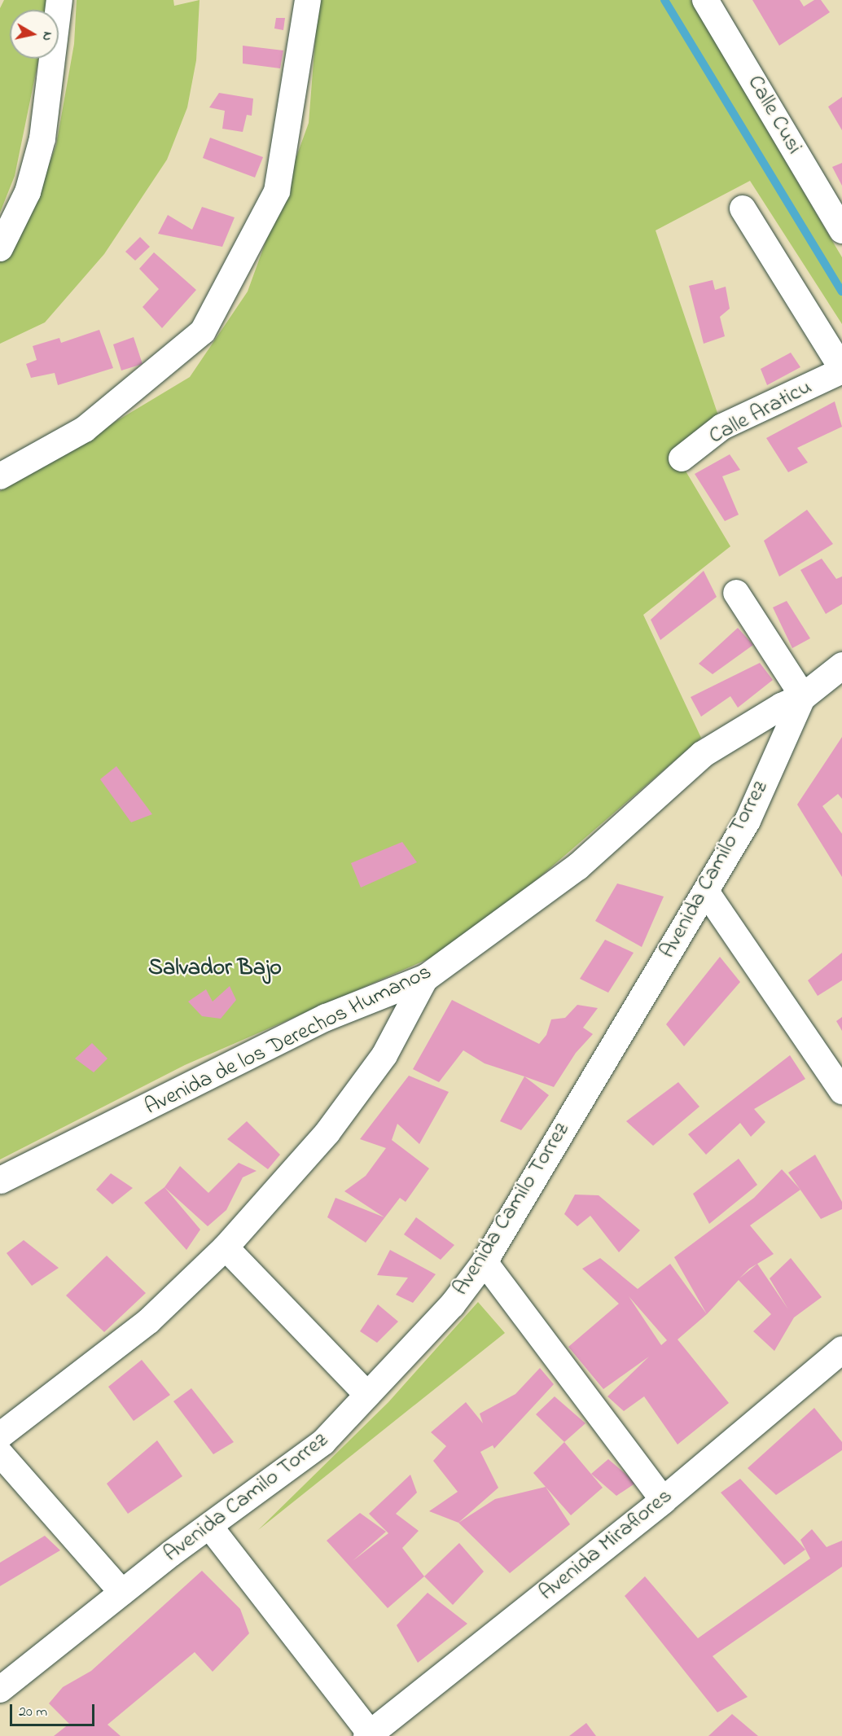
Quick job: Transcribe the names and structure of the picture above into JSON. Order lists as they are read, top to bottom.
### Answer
{
  "streets": {
    "street": [
      "Calle Cusi",
      "Calle Araticu",
      "Avenida Camilo Torrez",
      "Avenida de los Derechos Humanos",
      "Avenida Miraflores"
    ]
  },
  "crossings": [
    ["Avenida Camilo Torrez", "Avenida de los Derechos Humanos"]
  ],
  "districts": ["Salvador Bajo"],
  "scale_bar": "20 m",
  "north": "right"
}
